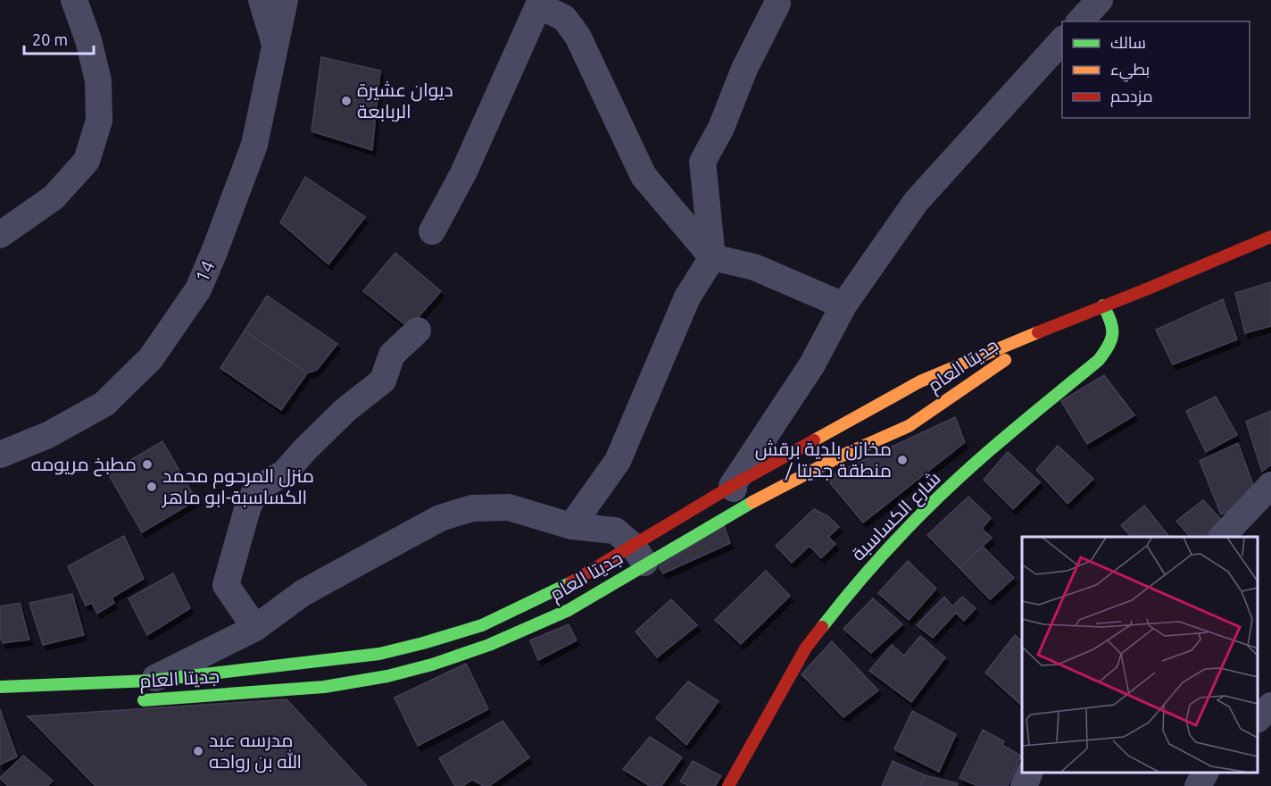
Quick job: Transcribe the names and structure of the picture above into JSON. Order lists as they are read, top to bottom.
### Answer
{
  "streets": {
    "main road": ["جديتا العام", "شارع الكساسبة"],
    "street": ["14"]
  },
  "crossings": [
    ["جديتا العام", "شارع الكساسبة"]
  ],
  "places": [
    "ديوان عشيرة الربابعة",
    "مخازن بلدية برقش / منطقة جديتا",
    "مطبخ مريومه",
    "منزل المرحوم محمد الكساسبة-ابو ماهر",
    "مدرسه عبد الله بن رواحه"
  ],
  "legend": ["سالك", "بطيء", "مزدحم"],
  "scale_bar": "20 m"
}
